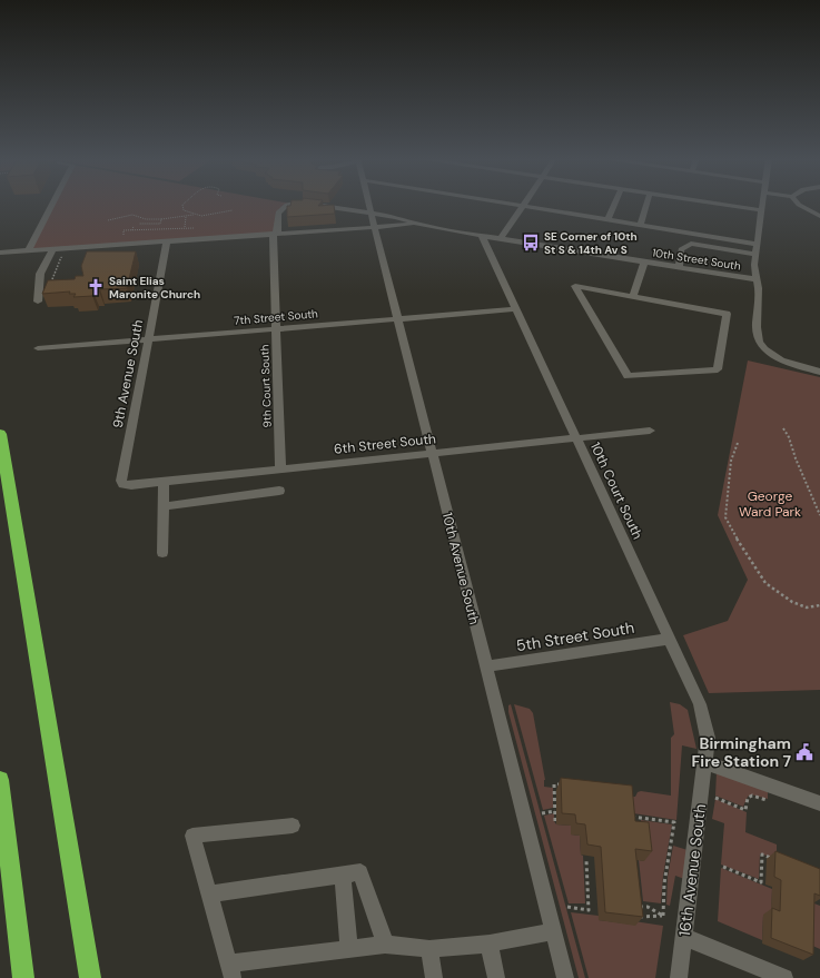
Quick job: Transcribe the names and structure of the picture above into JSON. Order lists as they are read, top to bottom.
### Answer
{
  "streets": {
    "street": [
      "10th Street South",
      "7th Street South",
      "9th Avenue South",
      "9th Court South",
      "6th Street South",
      "10th Court South",
      "10th Avenue South",
      "5th Street South",
      "16th Avenue South"
    ]
  },
  "crossings": [
    ["10th Street South", "10th Court South"],
    ["10th Street South", "10th Avenue South"],
    ["7th Street South", "9th Avenue South"],
    ["7th Street South", "9th Court South"],
    ["7th Street South", "10th Court South"],
    ["7th Street South", "10th Avenue South"],
    ["9th Avenue South", "6th Street South"],
    ["9th Court South", "6th Street South"],
    ["6th Street South", "10th Court South"],
    ["6th Street South", "10th Avenue South"],
    ["10th Court South", "5th Street South"],
    ["10th Court South", "16th Avenue South"],
    ["10th Avenue South", "5th Street South"]
  ],
  "parks": ["George Ward Park"],
  "places": {
    "bus stop": ["SE Corner of 10th St S & 14th Av S"],
    "church": ["Saint Elias Maronite Church"],
    "public building": ["Birmingham Fire Station 7"]
  }
}
